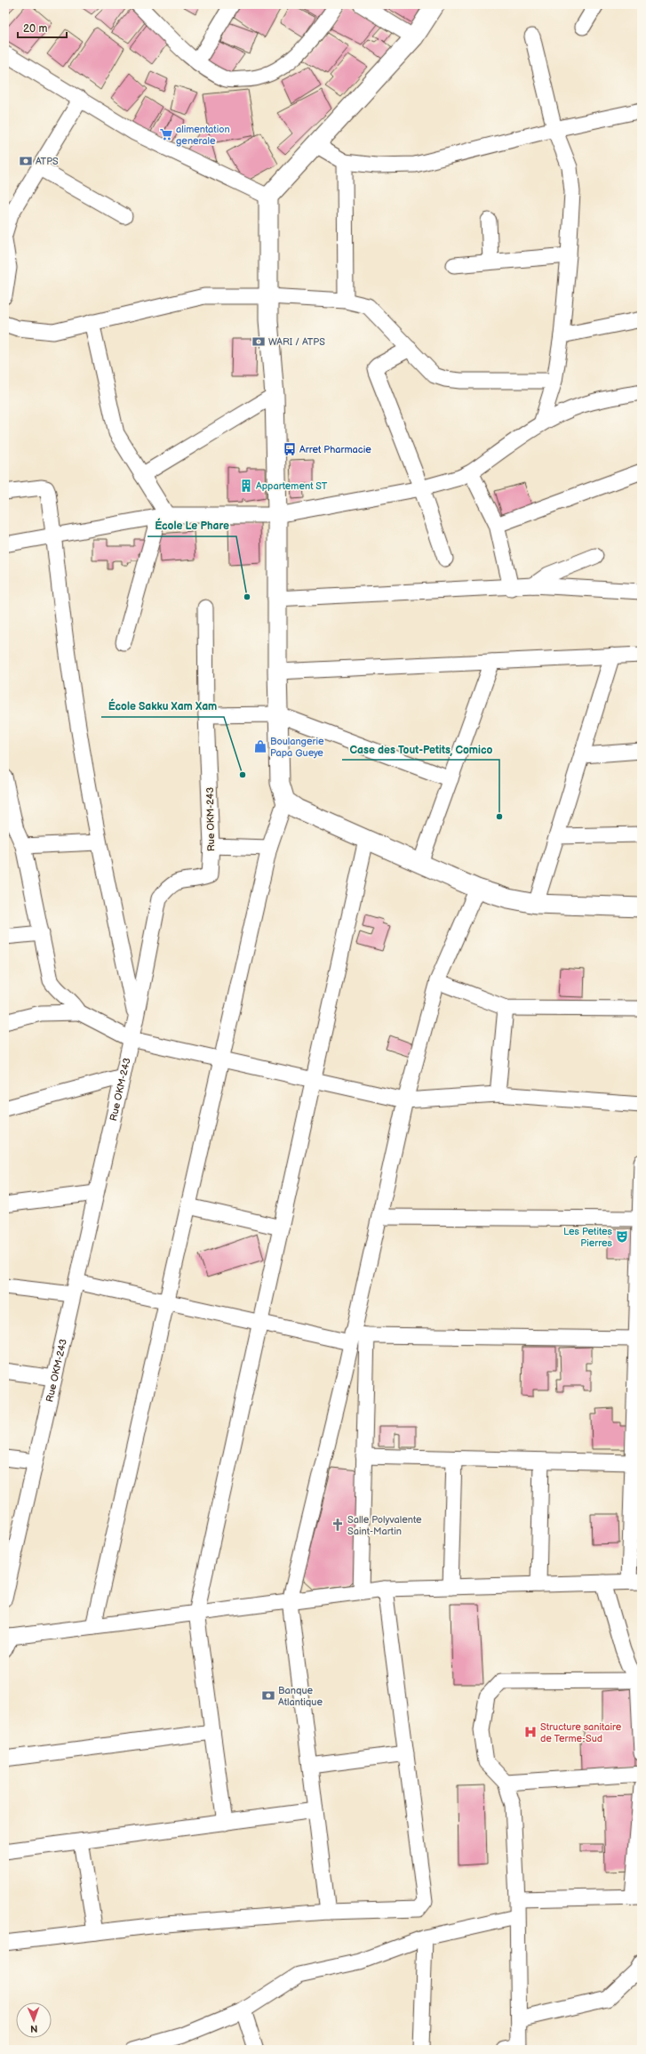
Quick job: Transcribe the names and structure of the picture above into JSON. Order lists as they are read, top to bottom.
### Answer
{
  "streets": {
    "street": ["Rue OKM-243"]
  },
  "places": {
    "supermarket": ["alimentation generale"],
    "bank": ["ATPS", "WARI / ATPS", "Banque Atlantique"],
    "bus stop": ["Arret Pharmacie"],
    "building": ["Appartement ST"],
    "other": ["École Le Phare", "École Sakku Xam Xam", "Case des Tout-Petits, Comico"],
    "shop": ["Boulangerie Papa Gueye"],
    "theatre": ["Les Petites Pierres"],
    "church": ["Salle Polyvalente Saint-Martin"],
    "hospital": ["Structure sanitaire de Terme-Sud"]
  },
  "scale_bar": "20 m",
  "north": "bottom"
}
